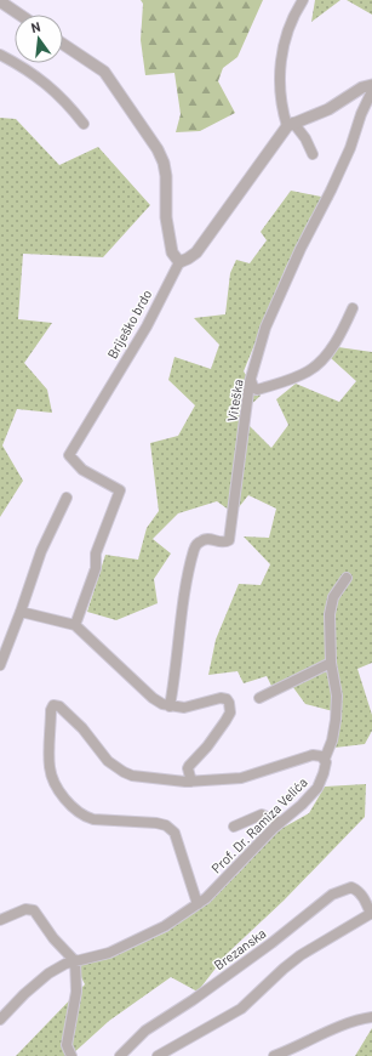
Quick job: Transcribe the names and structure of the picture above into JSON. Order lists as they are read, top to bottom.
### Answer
{
  "streets": {
    "street": [
      "Briješko brdo",
      "Viteška",
      "Prof. Dr. Ramiza Velića",
      "Brezanska"
    ]
  },
  "north": "top"
}
